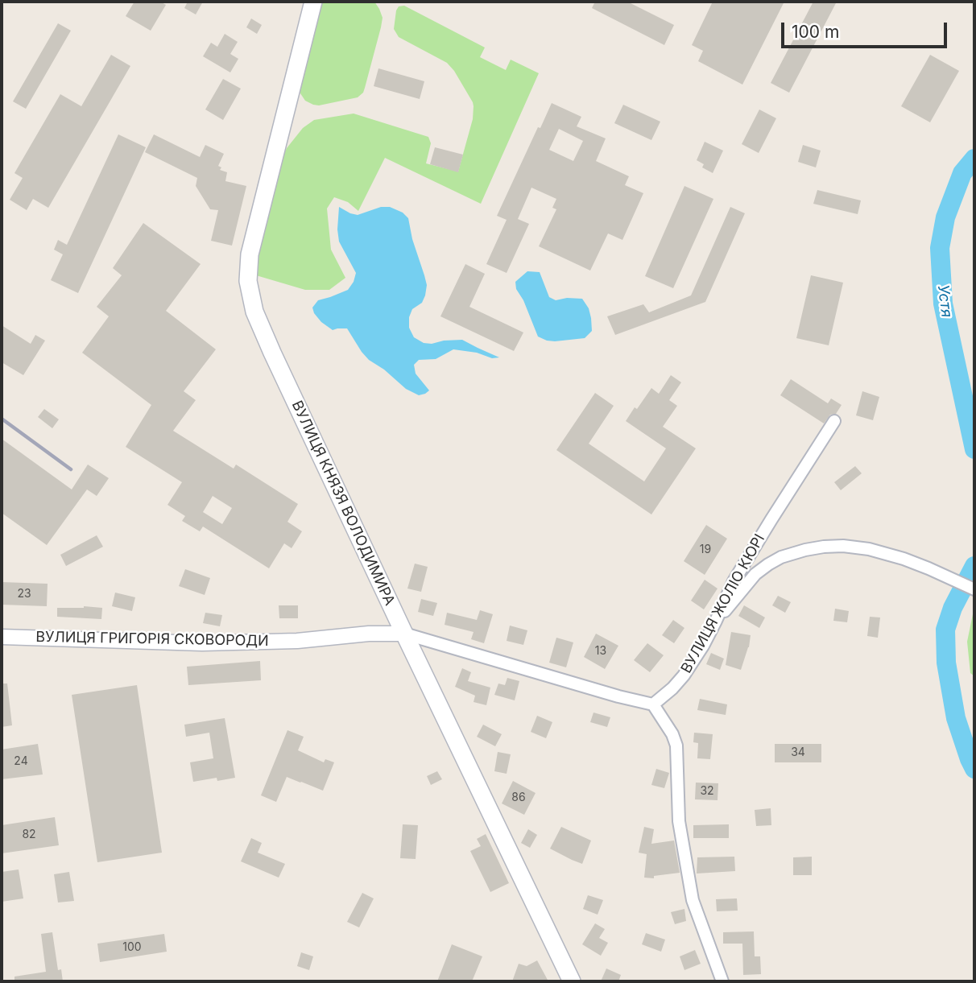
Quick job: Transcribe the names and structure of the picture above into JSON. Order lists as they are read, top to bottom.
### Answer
{
  "streets": {
    "main road": ["ВУЛИЦЯ КНЯЗЯ ВОЛОДИМИРА"],
    "street": ["ВУЛИЦЯ ЖОЛІО КЮРІ", "ВУЛИЦЯ ГРИГОРІЯ СКОВОРОДИ"]
  },
  "crossings": [
    ["ВУЛИЦЯ КНЯЗЯ ВОЛОДИМИРА", "ВУЛИЦЯ ГРИГОРІЯ СКОВОРОДИ"]
  ],
  "water": ["Устя"],
  "house_numbers": [
    "19",
    "23",
    "13",
    "34",
    "24",
    "32",
    "86",
    "82",
    "100"
  ],
  "scale_bar": "100 m"
}
